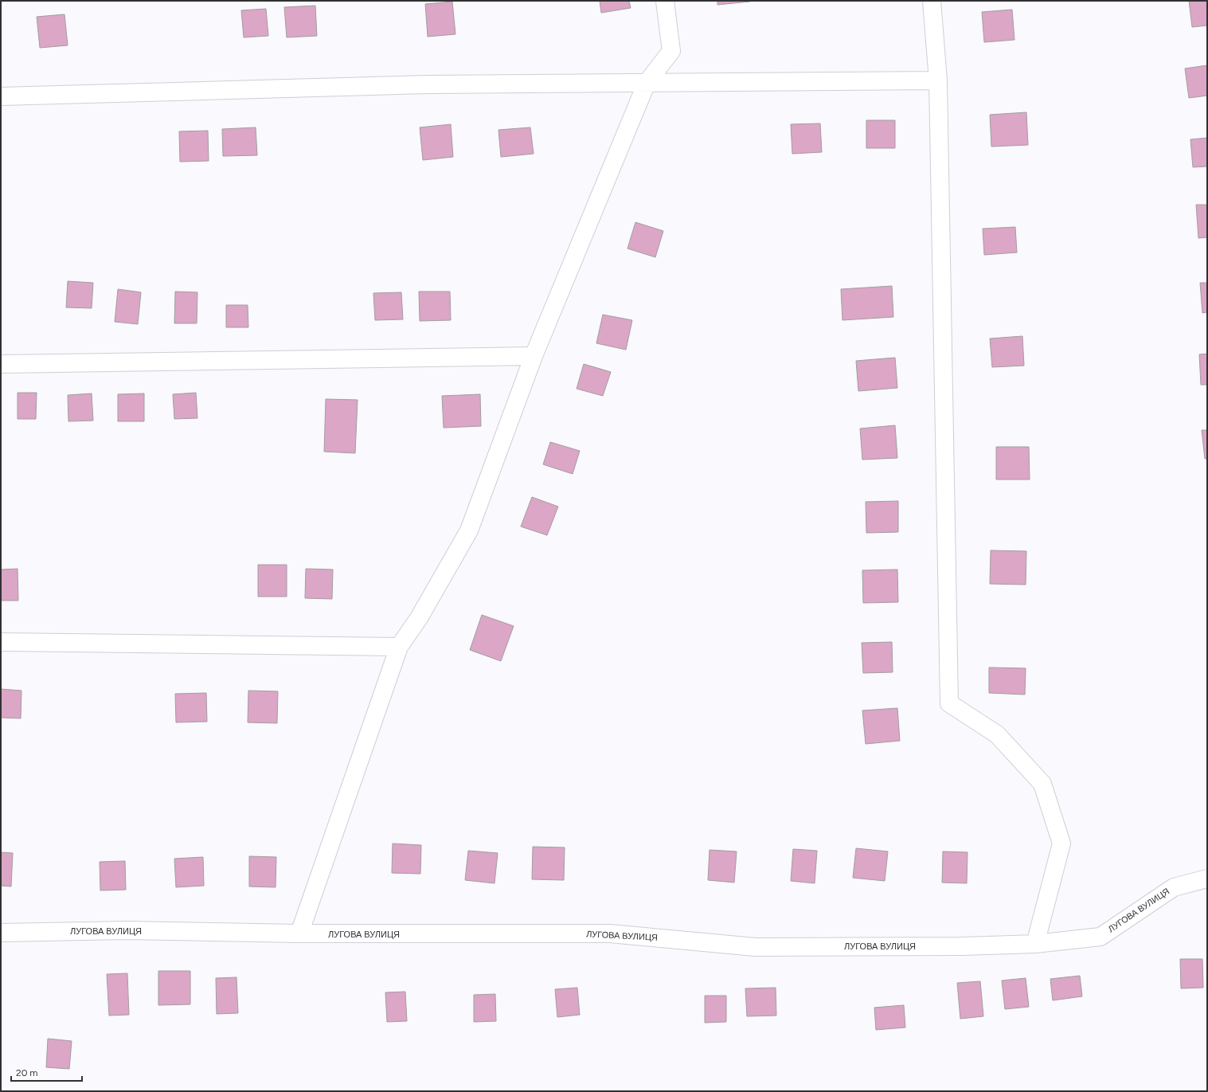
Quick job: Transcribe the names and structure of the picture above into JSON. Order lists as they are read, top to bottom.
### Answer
{
  "streets": {
    "street": ["ЛУГОВА ВУЛИЦЯ"]
  },
  "scale_bar": "20 m"
}
